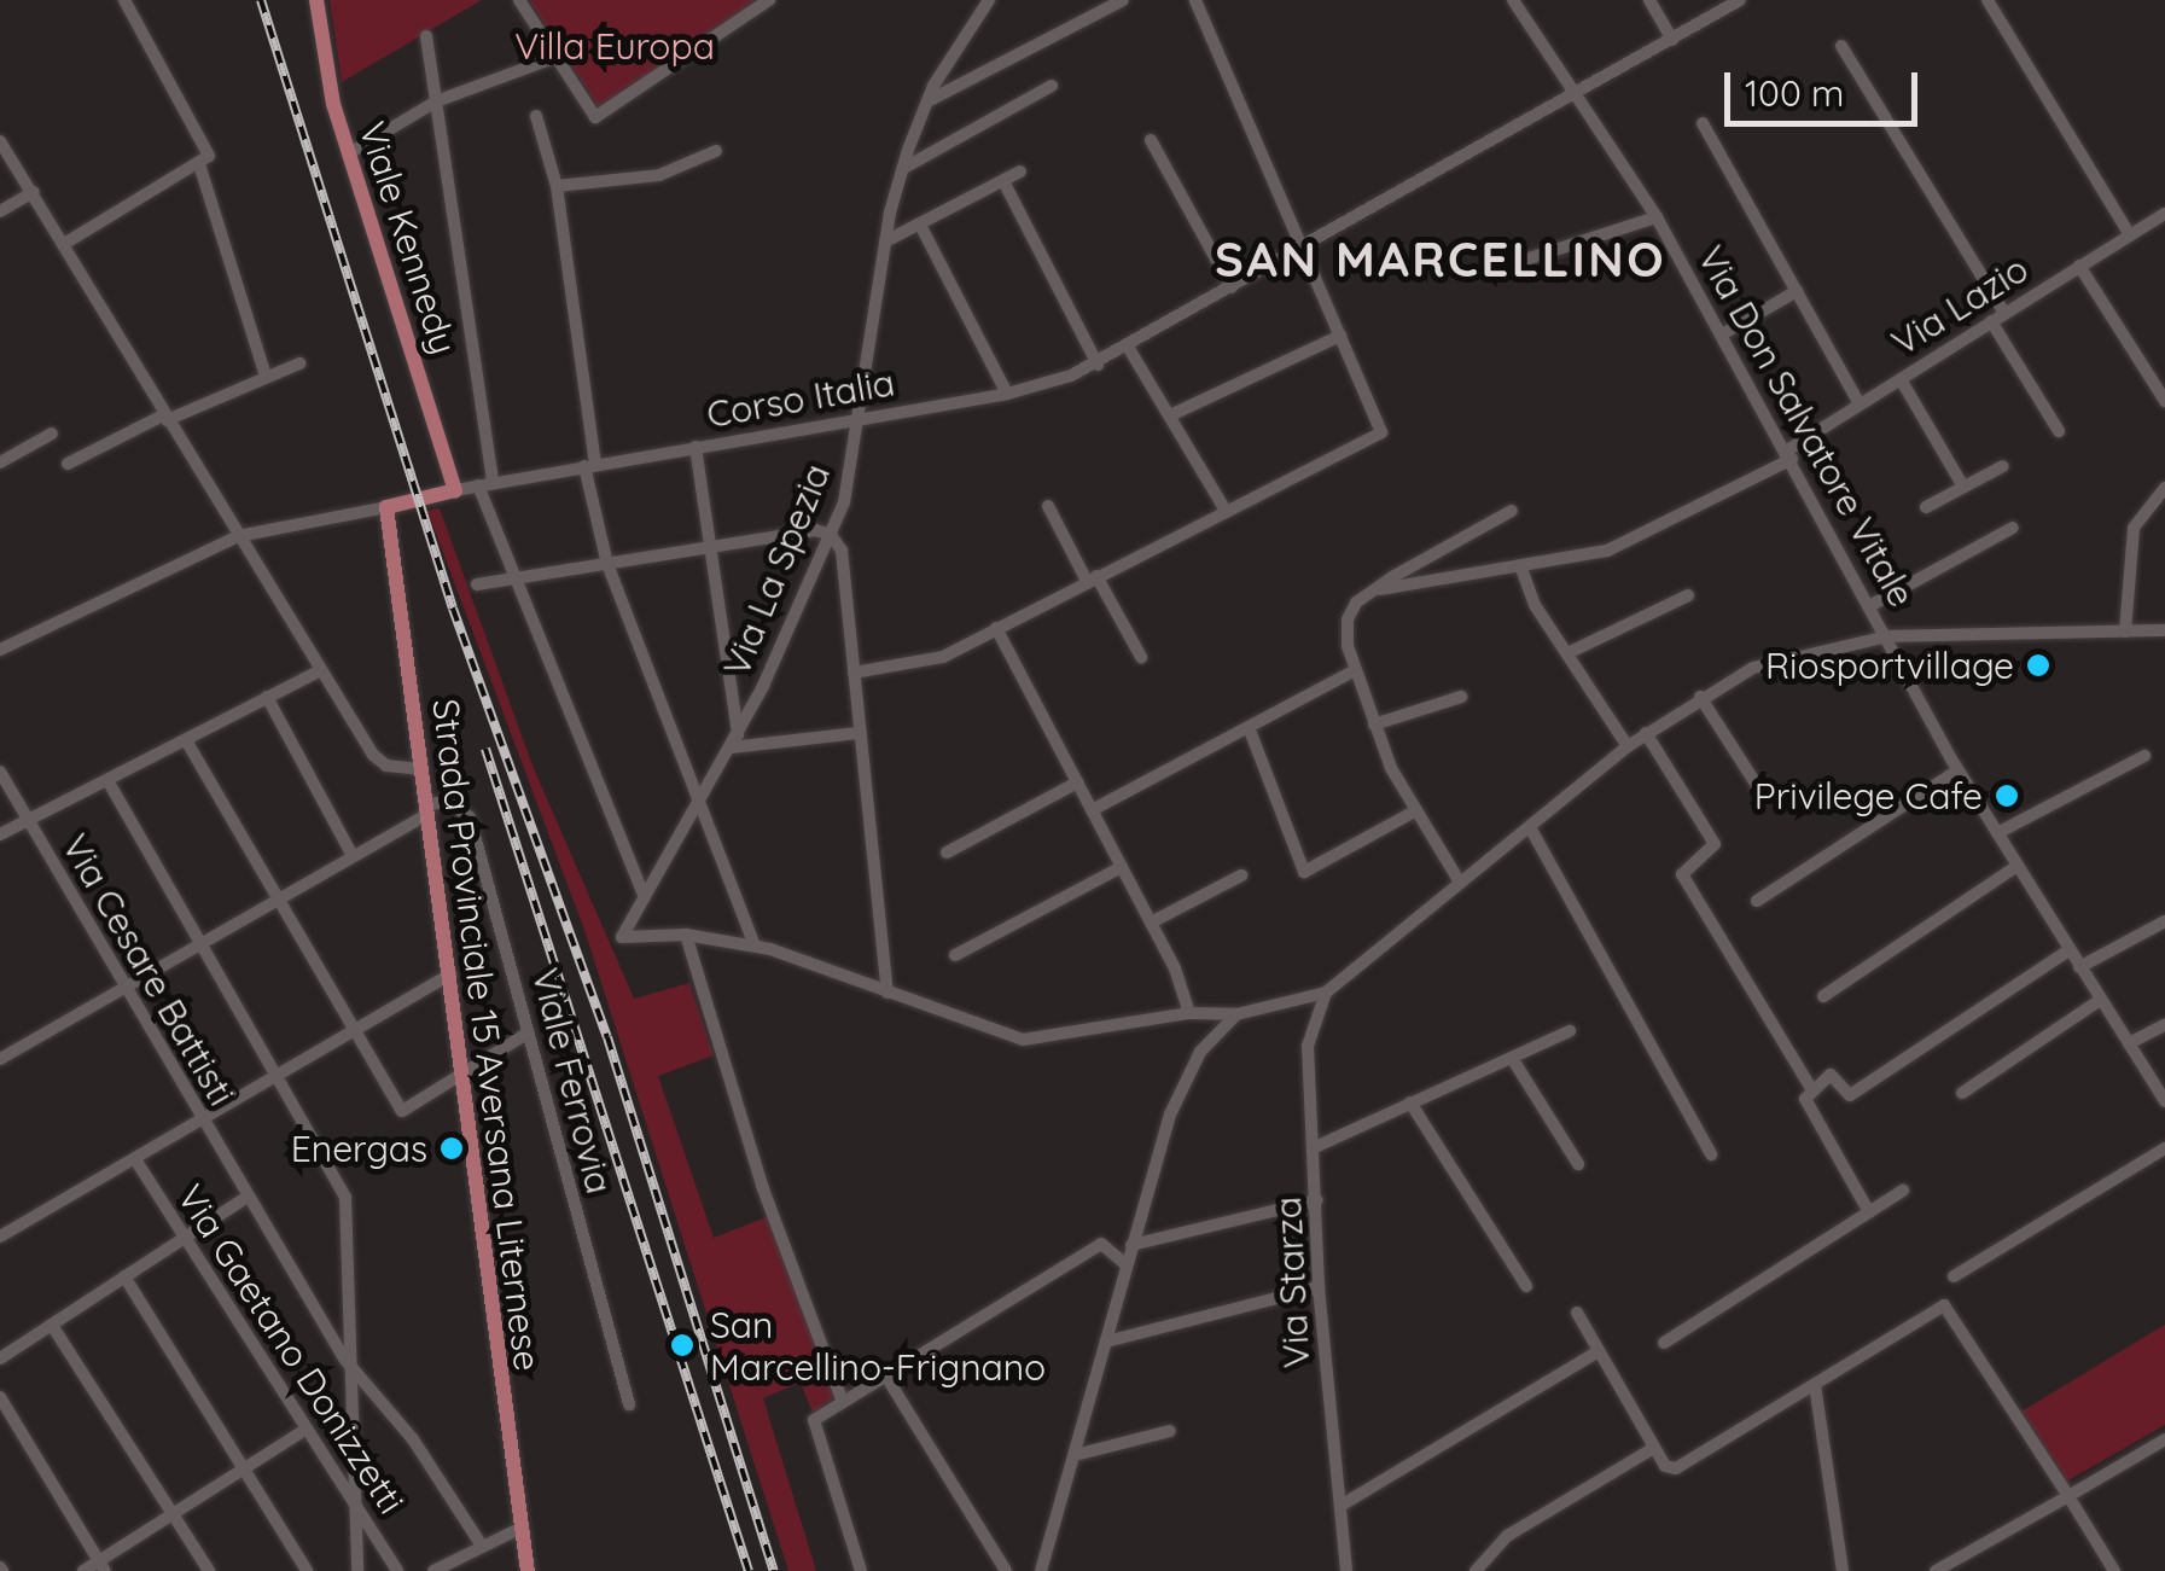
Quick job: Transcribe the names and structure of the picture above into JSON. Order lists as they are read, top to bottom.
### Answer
{
  "streets": {
    "main road": ["Viale Kennedy", "Corso Italia", "Strada Provinciale 15 Aversana Liternese"],
    "street": [
      "Via Lazio",
      "Via Don Salvatore Vitale",
      "Via La Spezia",
      "Via Cesare Battisti",
      "Viale Ferrovia",
      "Via Starza",
      "Via Gaetano Donizzetti"
    ]
  },
  "crossings": [
    ["Viale Kennedy", "Corso Italia"],
    ["Via Lazio", "Via Don Salvatore Vitale"],
    ["Corso Italia", "Via Don Salvatore Vitale"],
    ["Corso Italia", "Via La Spezia"],
    ["Corso Italia", "Strada Provinciale 15 Aversana Liternese"],
    ["Strada Provinciale 15 Aversana Liternese", "Viale Ferrovia"]
  ],
  "districts": ["SAN MARCELLINO"],
  "parks": ["Villa Europa"],
  "places": [
    "Riosportvillage",
    "Privilege Cafe",
    "Energas",
    "San Marcellino-Frignano"
  ],
  "scale_bar": "100 m"
}
